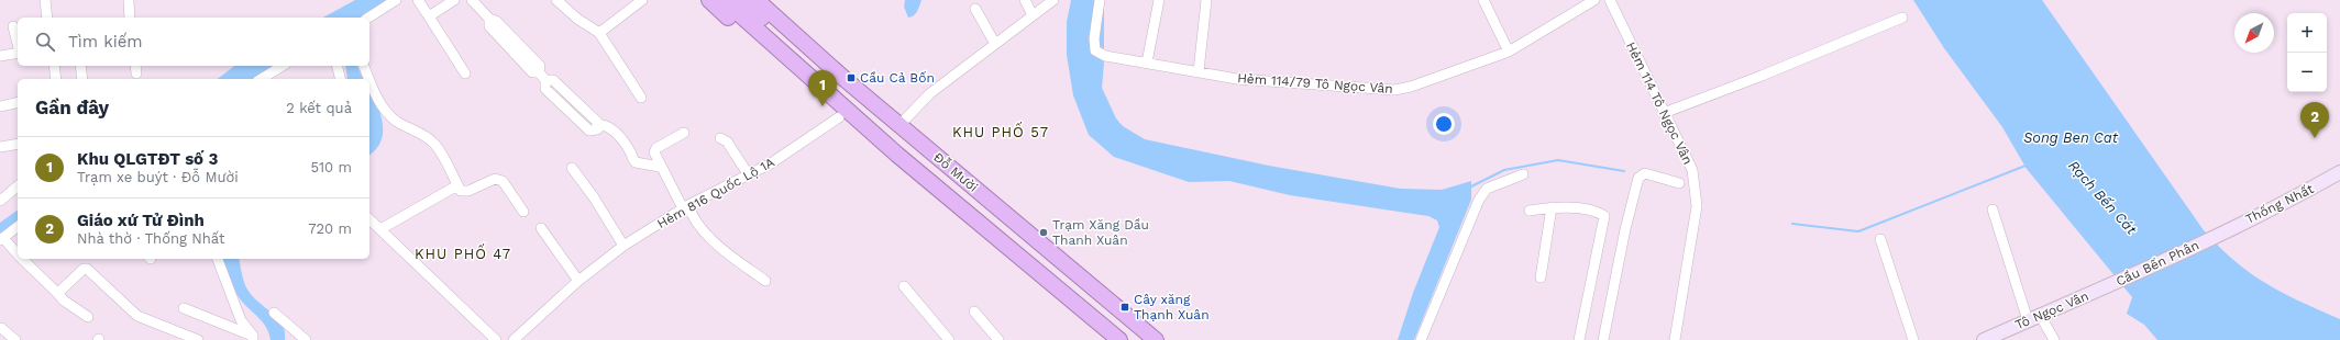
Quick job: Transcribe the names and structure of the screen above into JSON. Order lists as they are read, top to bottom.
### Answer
{
  "streets": {
    "highway": ["Đỗ Mười"],
    "main road": ["Thống Nhất", "Cầu Bến Phân", "Tô Ngọc Vân"],
    "street": ["Hẻm 114/79 Tô Ngọc Vân", "Hẻm 114 Tô Ngọc Vân", "Hẻm 816 Quốc Lộ 1A"]
  },
  "crossings": [
    ["Thống Nhất", "Cầu Bến Phân"],
    ["Cầu Bến Phân", "Tô Ngọc Vân"]
  ],
  "districts": ["KHU PHỐ 57", "KHU PHỐ 47"],
  "water": ["Song Ben Cat", "Rạch Bến Cát"],
  "places": {
    "transit": ["Cầu Cả Bốn", "Cây xăng Thạnh Xuân"],
    "other": ["Trạm Xăng Dầu Thanh Xuân"]
  },
  "north": "bottom left",
  "page": {
    "map_buttons": ["+", "−"],
    "search": "Tìm kiếm",
    "pins": ["1", "2"],
    "heading": ["Gần đây", "2 kết quả"],
    "list": [
      {
        "mark": "1",
        "name": "Khu QLGTĐT số 3",
        "note": "Trạm xe buýt · Đỗ Mười",
        "value": "510 m"
      },
      {
        "mark": "2",
        "name": "Giáo xứ Tử Đình",
        "note": "Nhà thờ · Thống Nhất",
        "value": "720 m"
      }
    ]
  }
}
